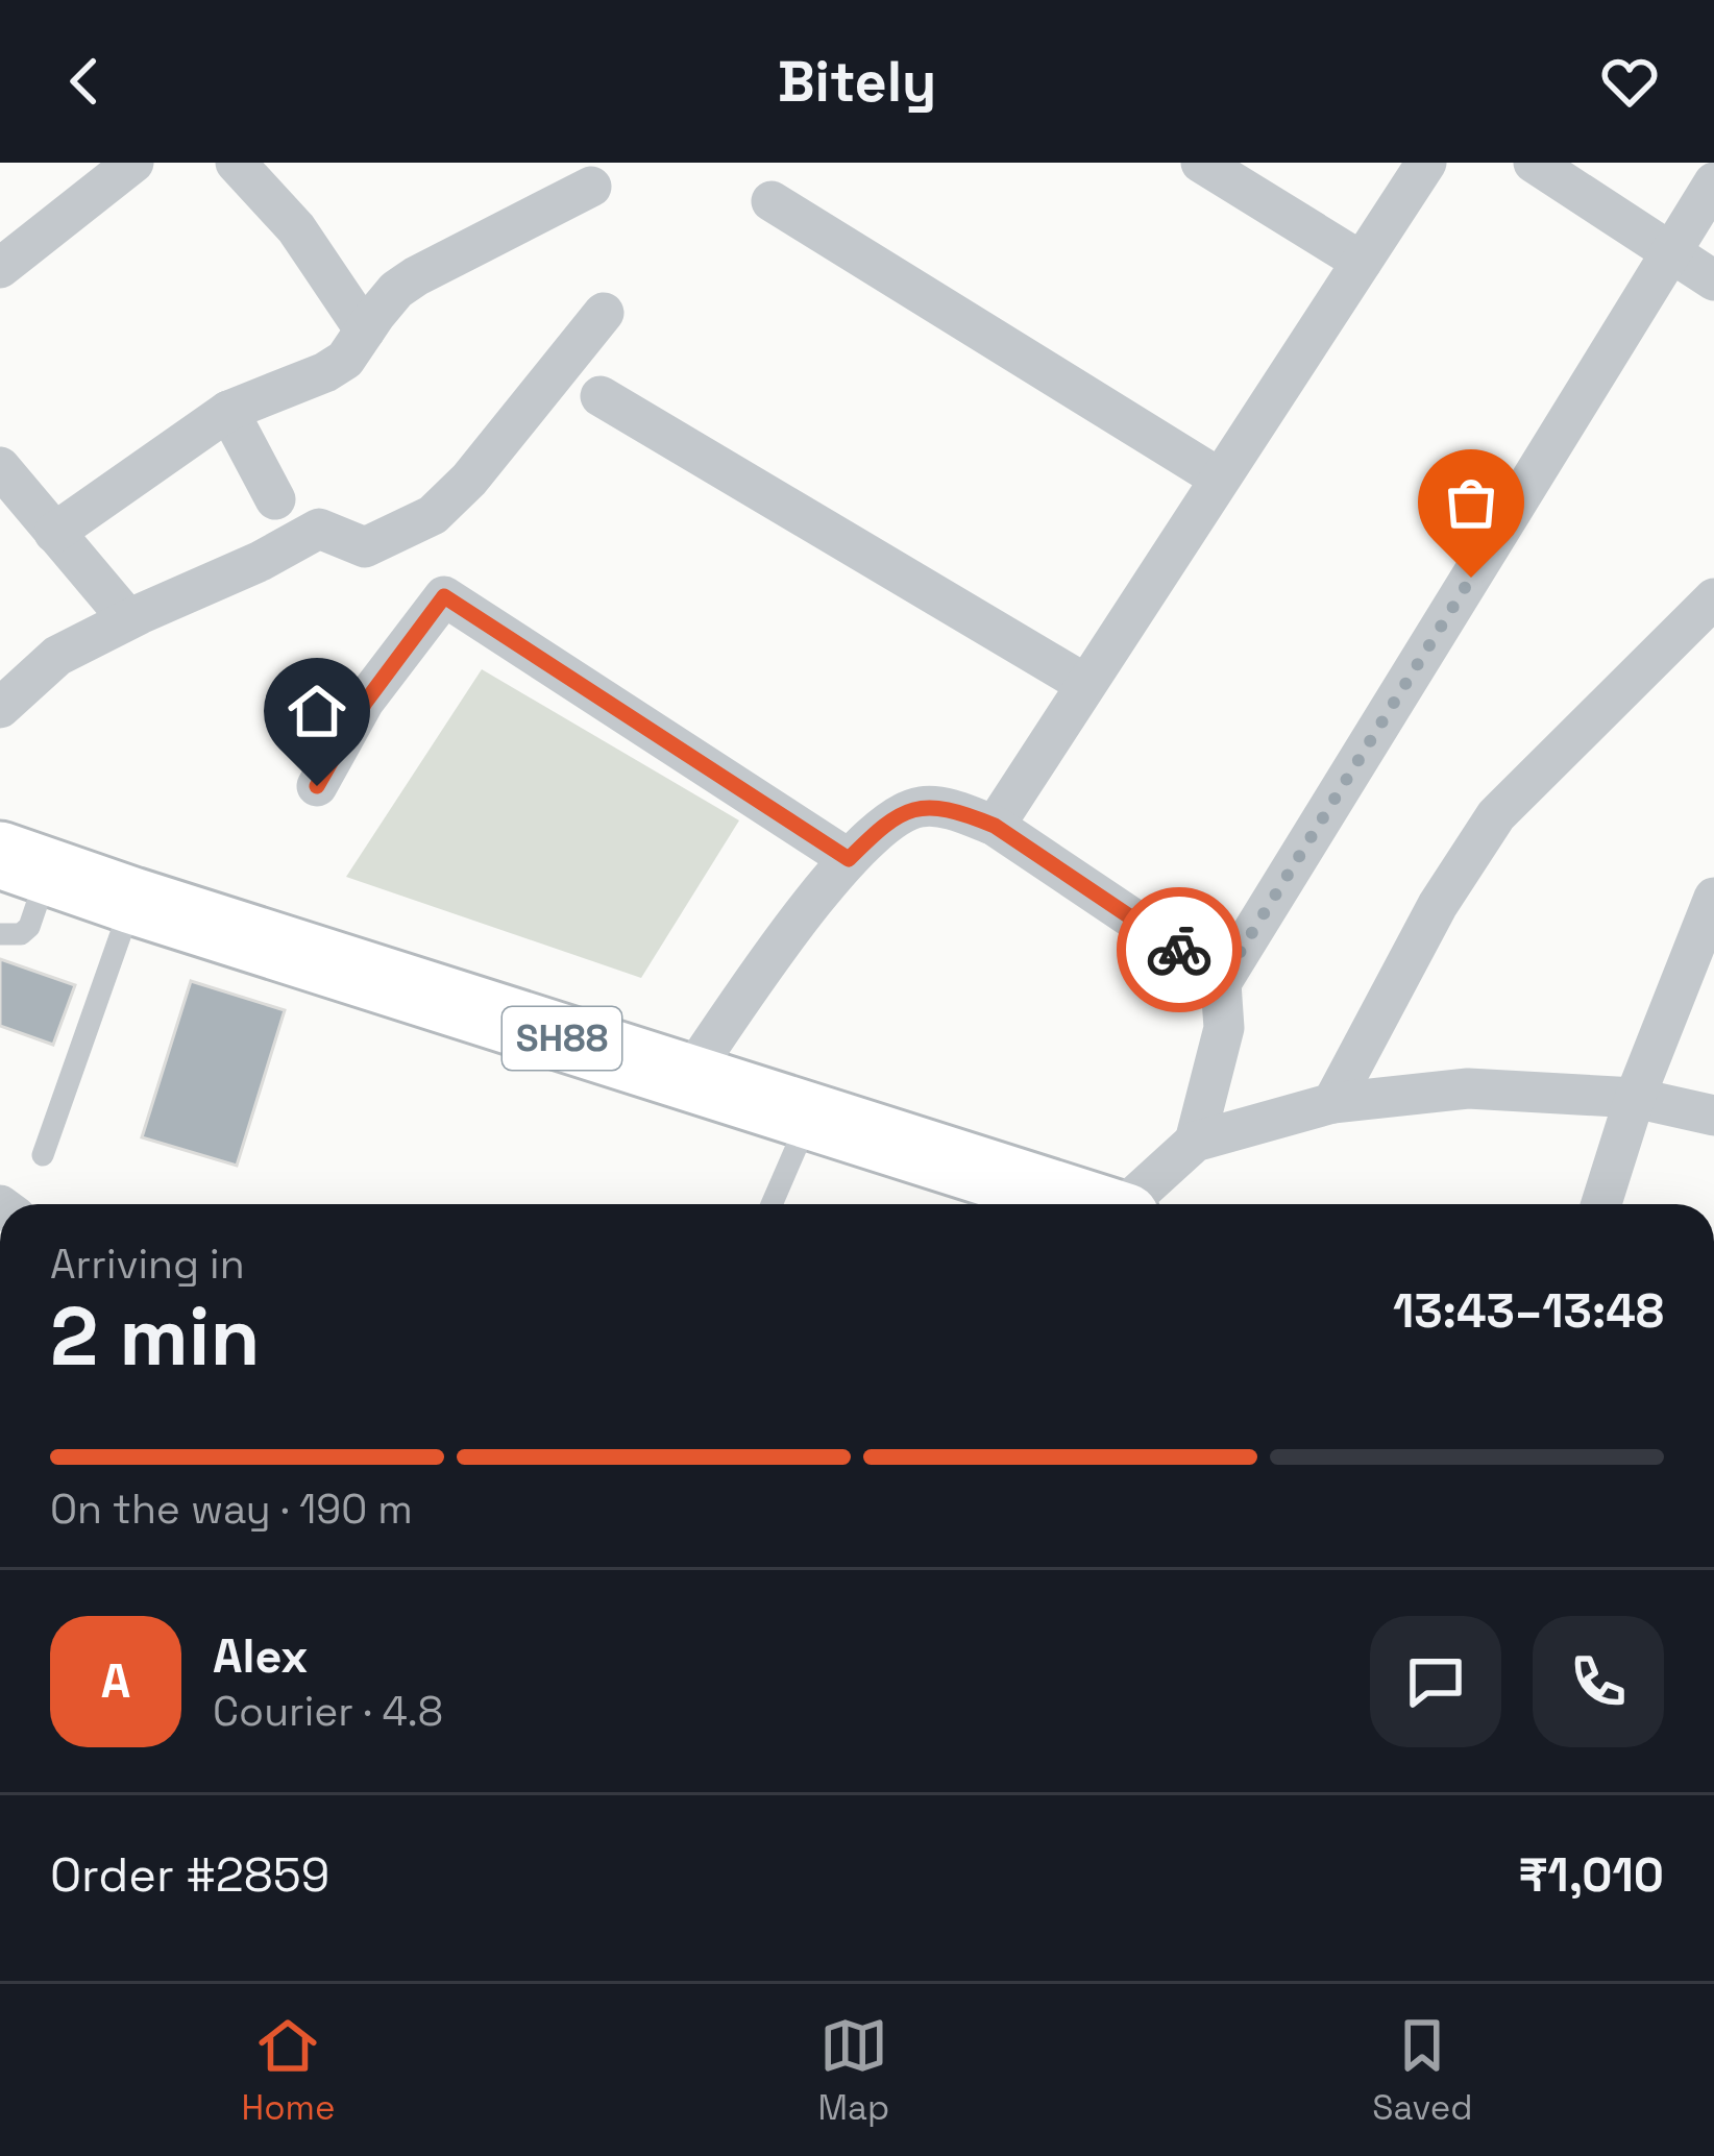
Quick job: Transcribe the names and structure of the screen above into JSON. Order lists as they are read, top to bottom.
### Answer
{
  "streets": {
    "main road": ["SH88"]
  },
  "page": {
    "header": "Bitely",
    "heading": ["2 min", "Arriving in", "13:43–13:48"],
    "panel": [
      "Alex",
      "Courier · 4.8",
      "Order #2859",
      "₹1,010"
    ],
    "bar": "On the way · 190 m",
    "round": "A",
    "tabs": ["Home", "Map", "Saved"]
  }
}
